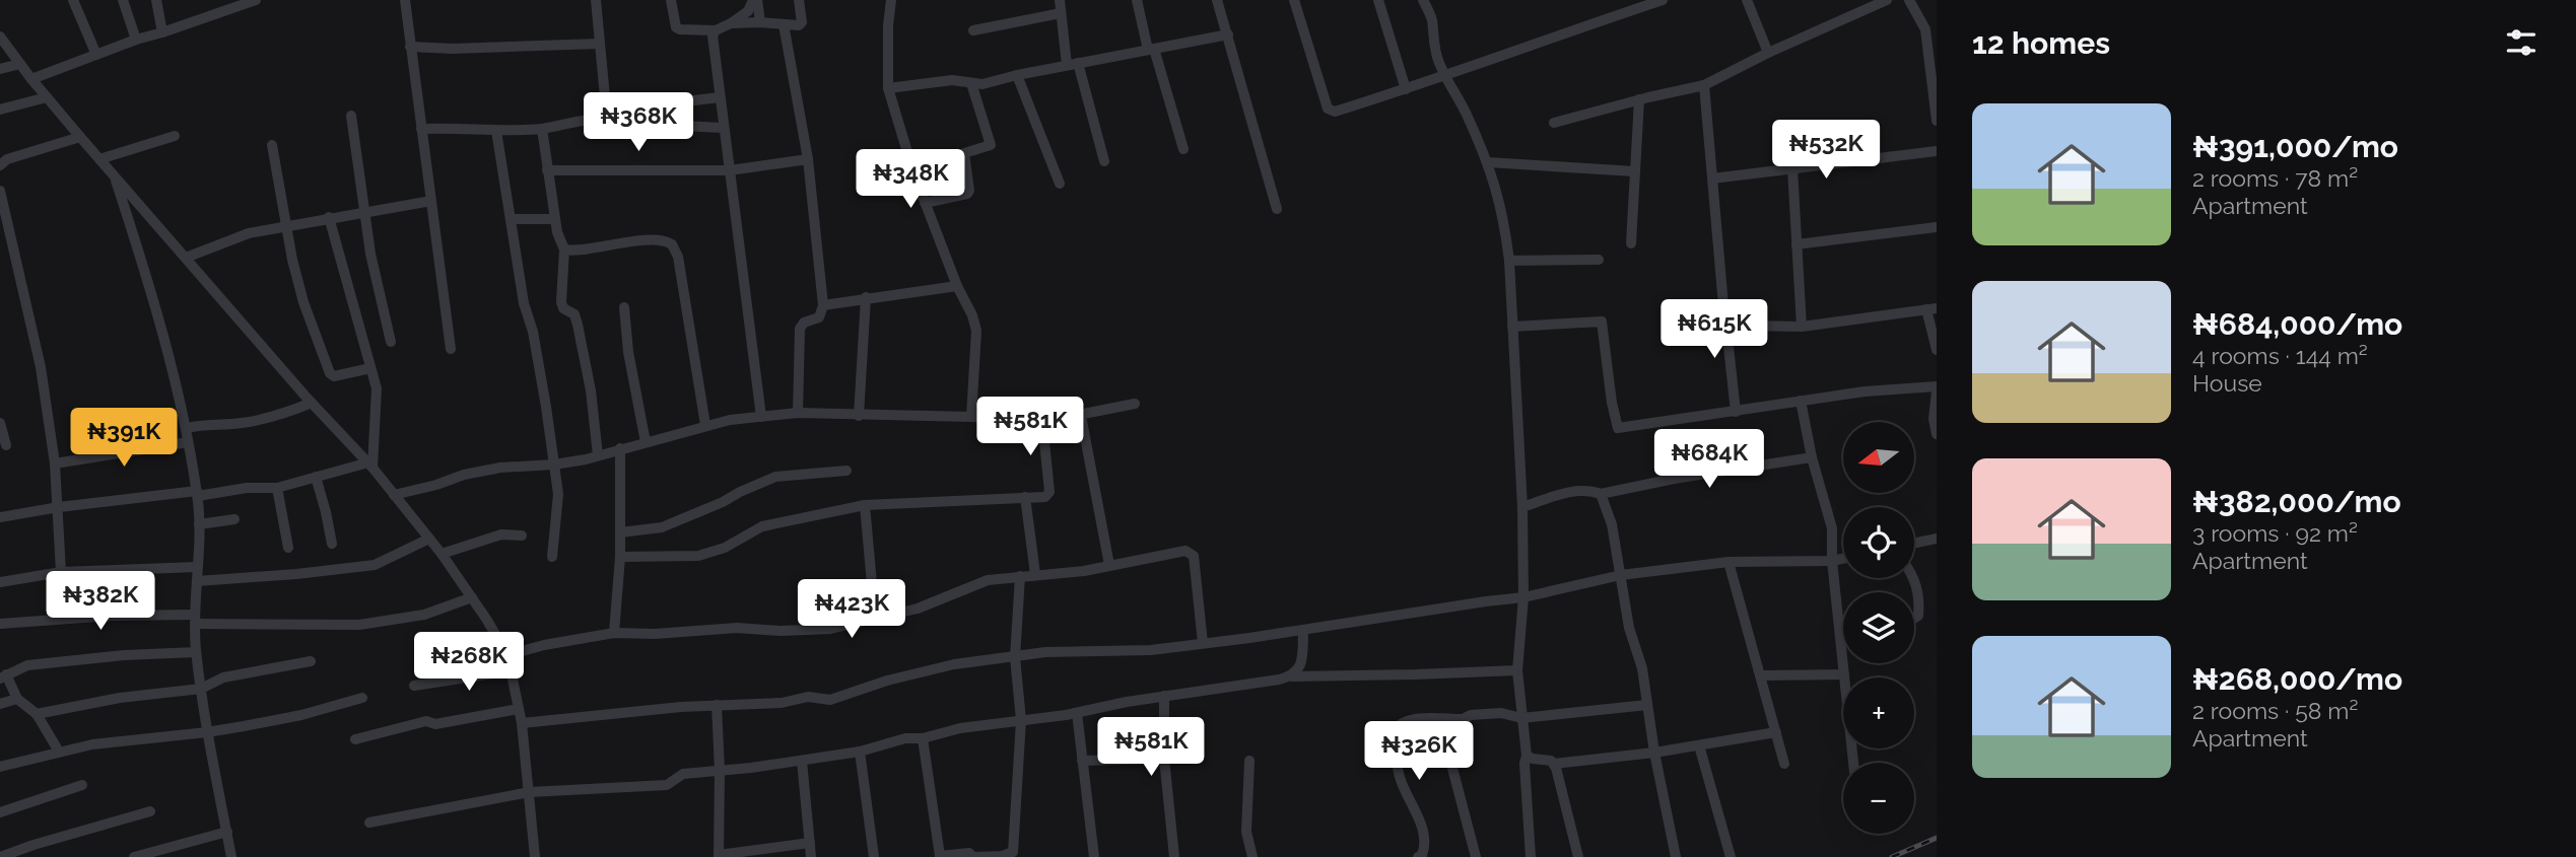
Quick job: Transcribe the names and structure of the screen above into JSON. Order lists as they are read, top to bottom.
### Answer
{
  "north": "left",
  "page": {
    "heading": "12 homes",
    "list": [
      {
        "name": "₦391,000/mo",
        "note": "2 rooms · 78 m² · Apartment"
      },
      {
        "name": "₦684,000/mo",
        "note": "4 rooms · 144 m² · House"
      },
      {
        "name": "₦382,000/mo",
        "note": "3 rooms · 92 m² · Apartment"
      },
      {
        "name": "₦268,000/mo",
        "note": "2 rooms · 58 m² · Apartment"
      }
    ],
    "price": [
      "₦368K",
      "₦532K",
      "₦348K",
      "₦615K",
      "₦581K",
      "₦391K",
      "₦684K",
      "₦382K",
      "₦423K",
      "₦268K",
      "₦581K",
      "₦326K"
    ],
    "map_buttons": ["+", "−"]
  }
}
